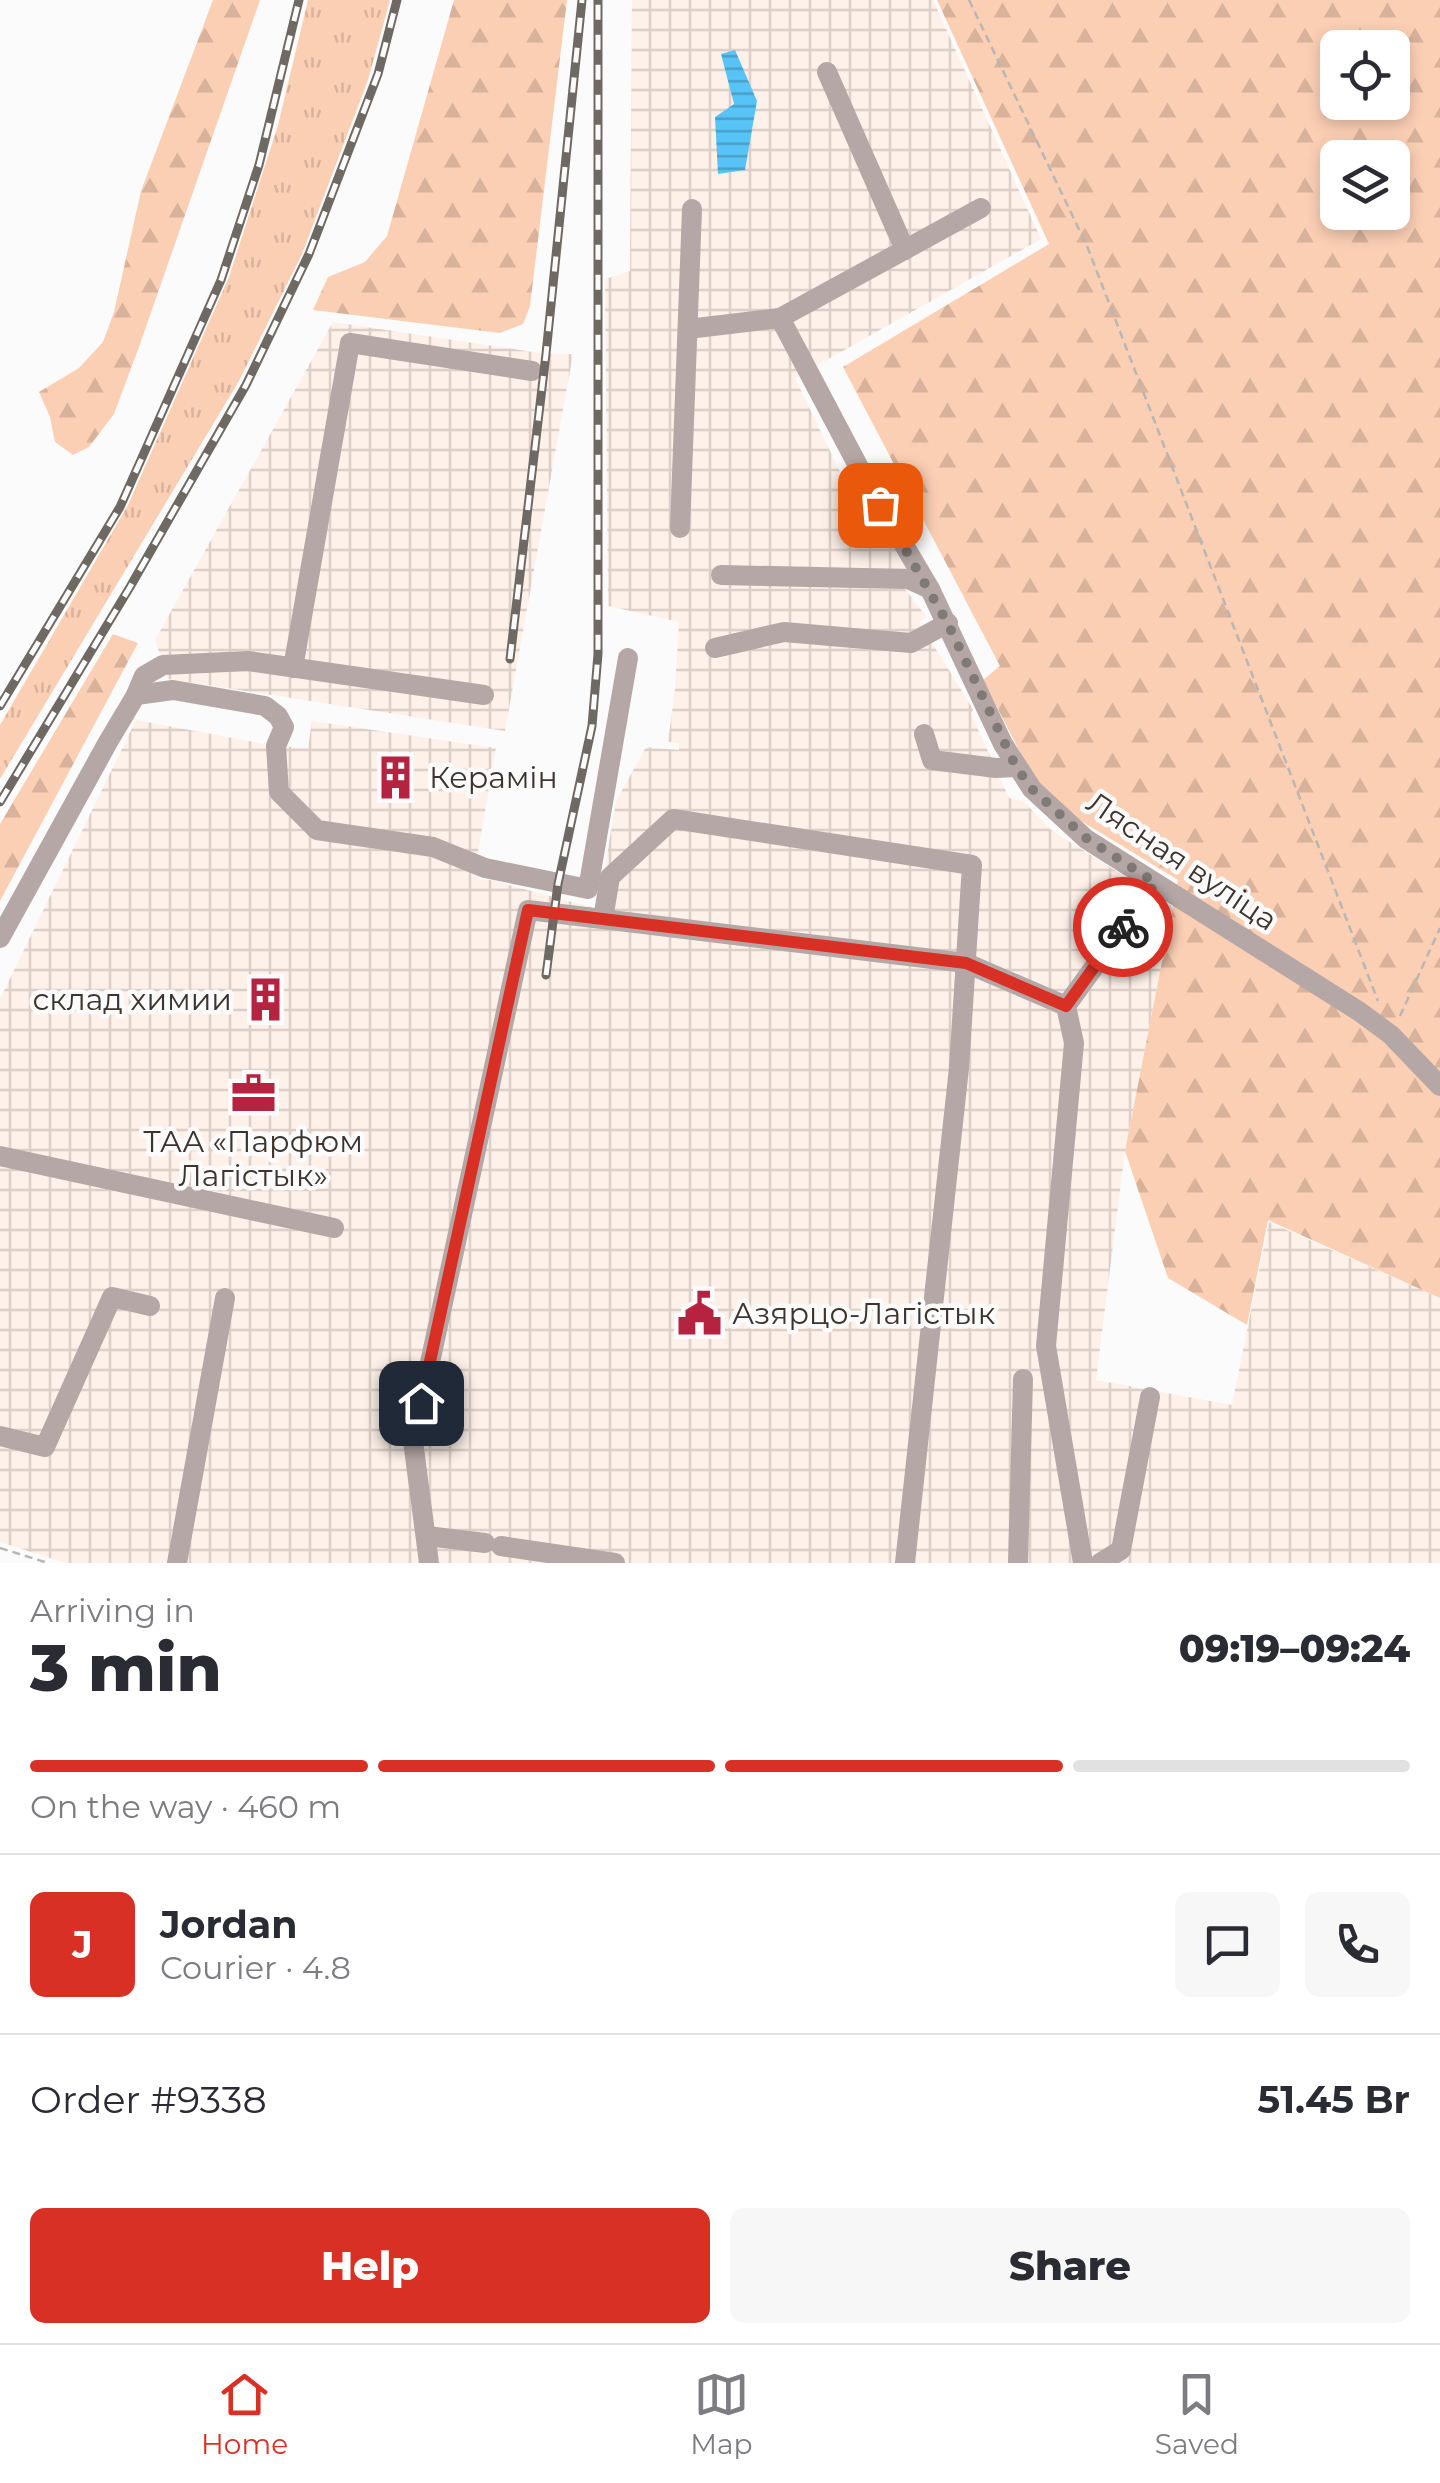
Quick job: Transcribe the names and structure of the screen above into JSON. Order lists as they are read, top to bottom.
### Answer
{
  "streets": {
    "street": ["Лясная вуліца"]
  },
  "places": {
    "building": ["Керамін", "склад химии"],
    "office": ["ТАА «Парфюм Лагістык»"],
    "public building": ["Азярцо-Лагістык"]
  },
  "page": {
    "heading": ["3 min", "Arriving in", "09:19–09:24"],
    "panel": [
      "Jordan",
      "Courier · 4.8",
      "Order #9338",
      "51.45 Br"
    ],
    "bar": "On the way · 460 m",
    "round": "J",
    "buttons": ["Help", "Share"],
    "tabs": ["Home", "Map", "Saved"]
  }
}
